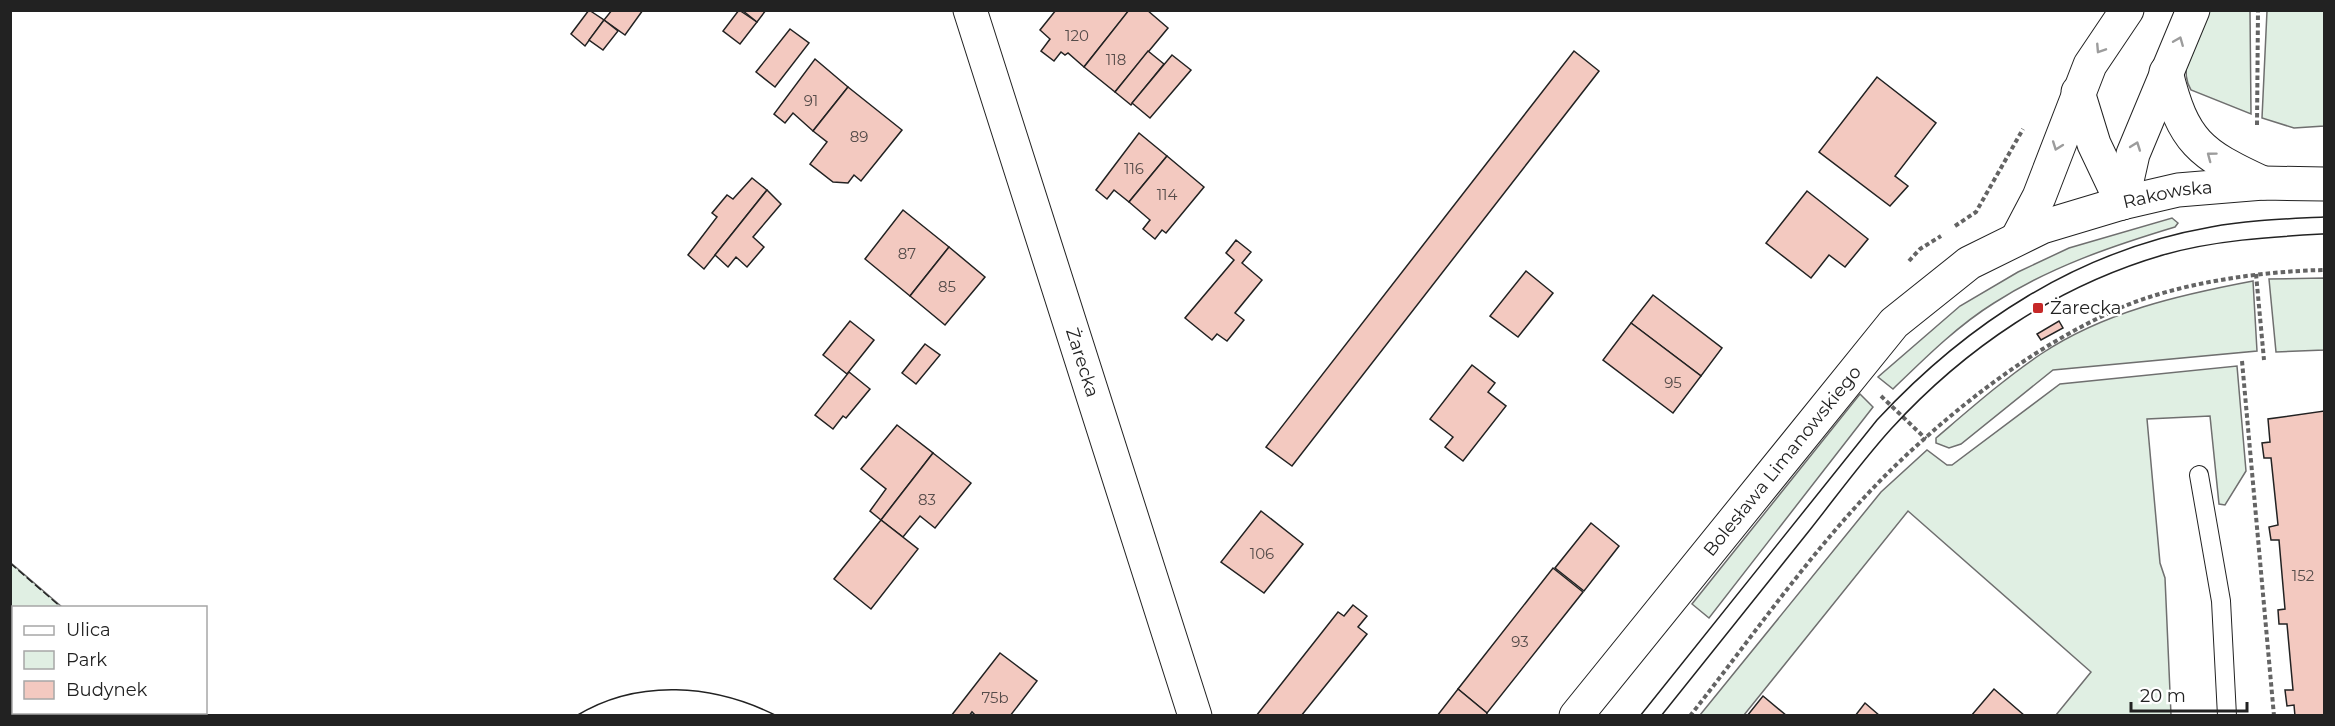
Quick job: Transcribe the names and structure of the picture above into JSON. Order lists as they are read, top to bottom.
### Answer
{
  "streets": {
    "street": ["Rakowska", "Żarecka", "Bolesława Limanowskiego"]
  },
  "crossings": [
    ["Rakowska", "Bolesława Limanowskiego"]
  ],
  "places": {
    "transit": ["Żarecka"]
  },
  "house_numbers": [
    "120",
    "118",
    "91",
    "89",
    "116",
    "114",
    "87",
    "85",
    "95",
    "83",
    "106",
    "152",
    "93",
    "75b"
  ],
  "legend": ["Ulica", "Park", "Budynek"],
  "scale_bar": "20 m"
}
